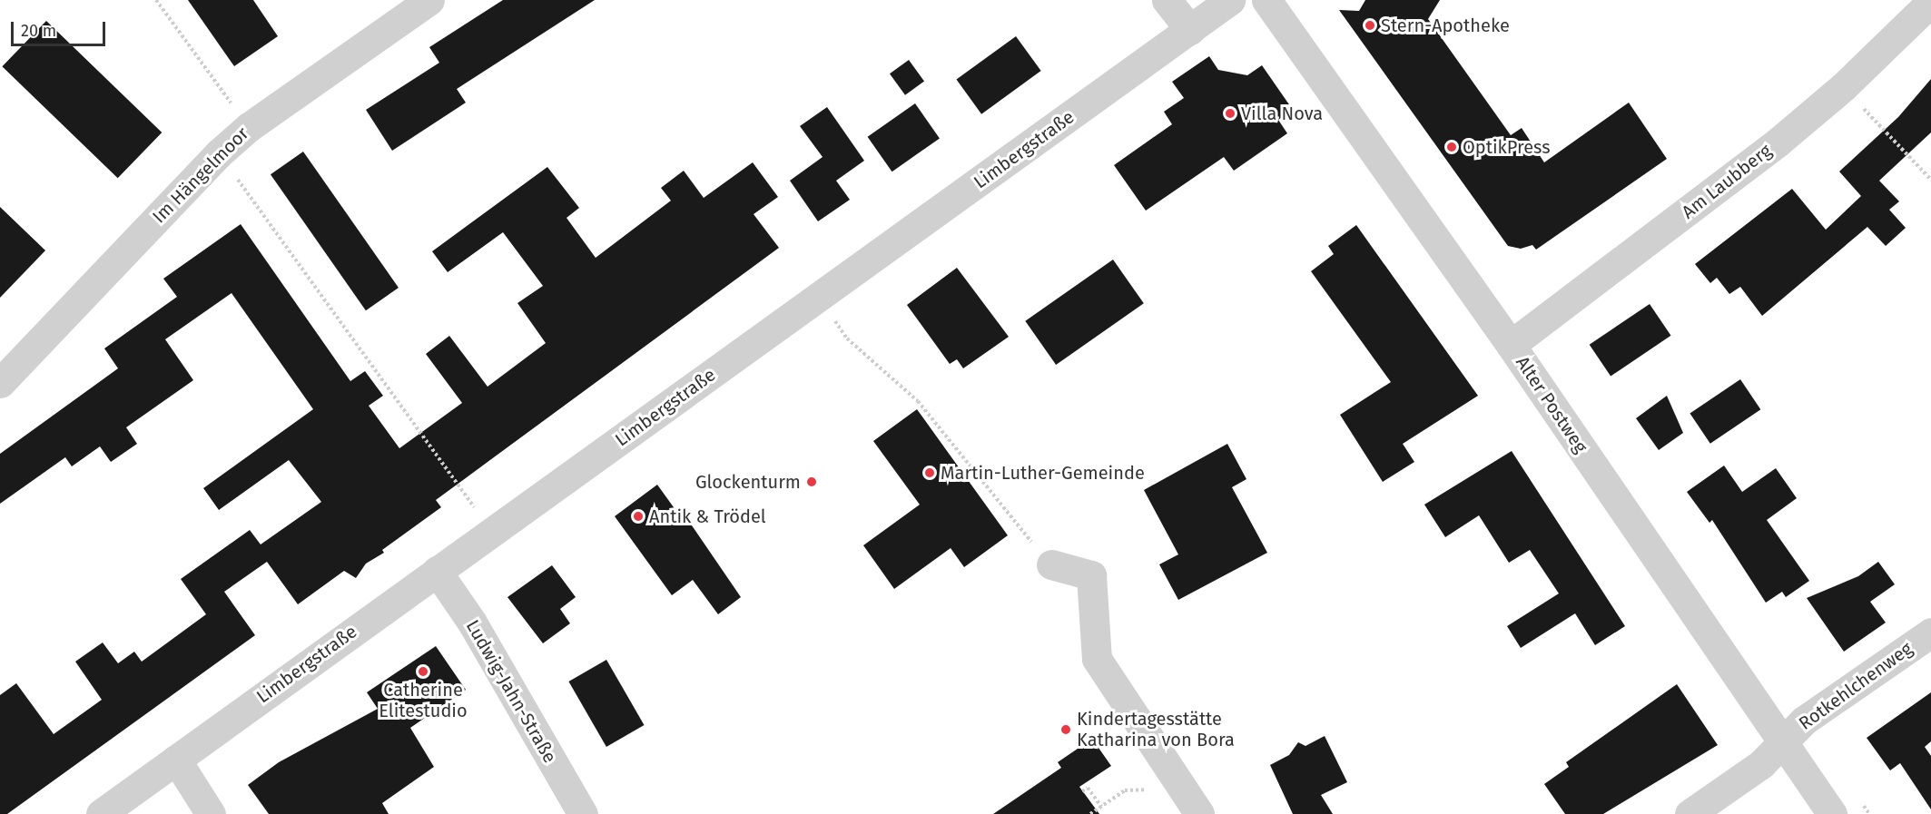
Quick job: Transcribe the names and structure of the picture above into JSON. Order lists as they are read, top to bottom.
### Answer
{
  "streets": {
    "street": [
      "Limbergstraße",
      "Im Hängelmoor",
      "Am Laubberg",
      "Alter Postweg",
      "Rotkehlchenweg",
      "Ludwig-Jahn-Straße"
    ]
  },
  "crossings": [
    ["Limbergstraße", "Ludwig-Jahn-Straße"],
    ["Am Laubberg", "Alter Postweg"],
    ["Alter Postweg", "Rotkehlchenweg"]
  ],
  "places": [
    "Stern-Apotheke",
    "Villa Nova",
    "OptikPress",
    "Martin-Luther-Gemeinde",
    "Glockenturm",
    "Antik & Trödel",
    "Catherine Elitestudio",
    "Kindertagesstätte Katharina von Bora"
  ],
  "scale_bar": "20 m"
}
